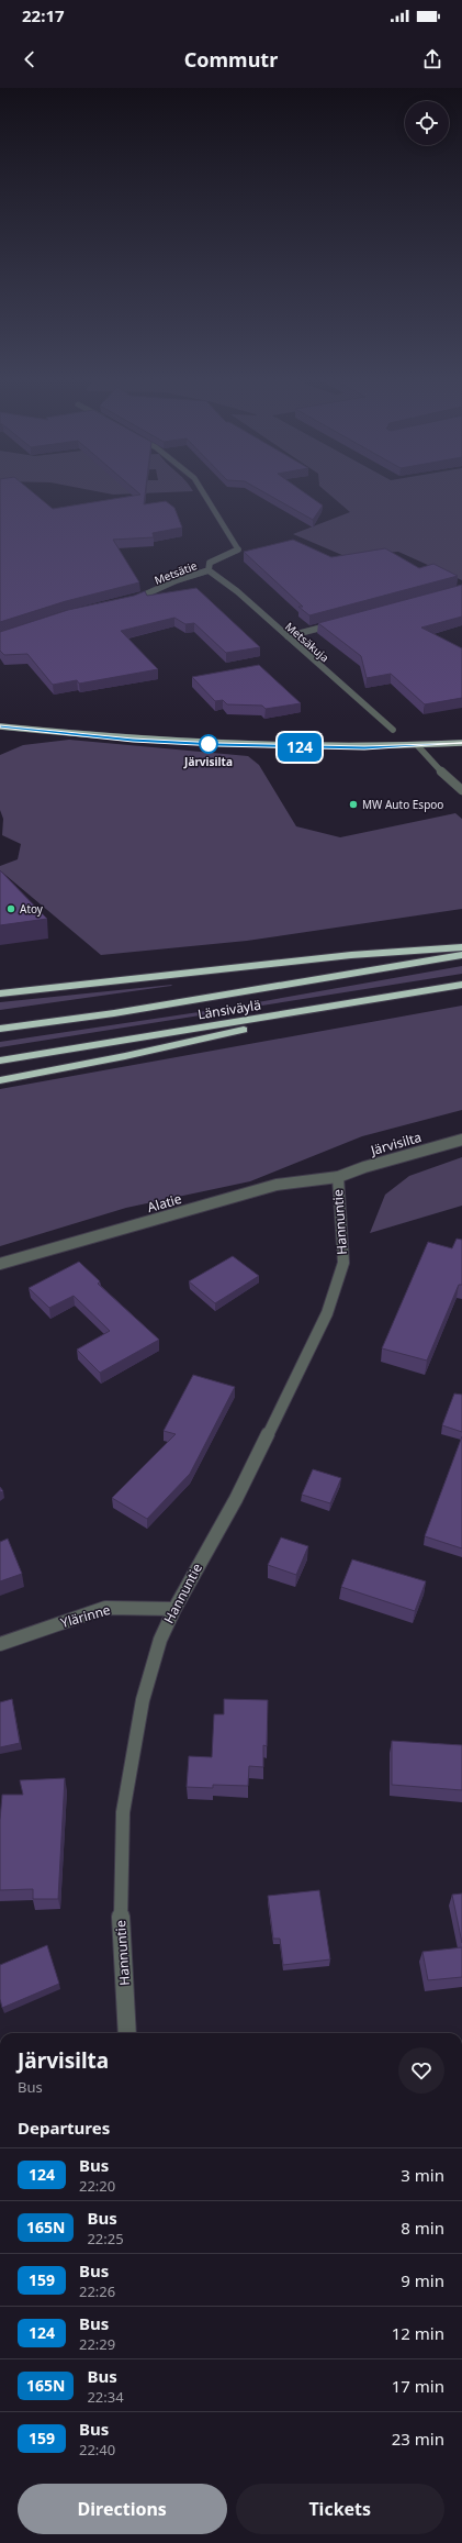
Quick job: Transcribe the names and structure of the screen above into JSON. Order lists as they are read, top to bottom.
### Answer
{
  "streets": {
    "highway": ["Länsiväylä"],
    "street": [
      "Metsätie",
      "Metsäkuja",
      "Järvisilta",
      "Alatie",
      "Hannuntie",
      "Ylärinne"
    ]
  },
  "crossings": [
    ["Metsätie", "Metsäkuja"],
    ["Järvisilta", "Alatie"],
    ["Järvisilta", "Hannuntie"],
    ["Alatie", "Hannuntie"],
    ["Hannuntie", "Ylärinne"]
  ],
  "places": ["Järvisilta", "MW Auto Espoo", "Atoy"],
  "lines": ["bus line 124"],
  "page": {
    "status": "22:17",
    "header": "Commutr",
    "on_map": "124",
    "heading": [
      ["Järvisilta", "Bus"],
      "Departures"
    ],
    "list": [
      {
        "mark": "124",
        "name": "Bus",
        "note": "22:20",
        "value": "3 min"
      },
      {
        "mark": "165N",
        "name": "Bus",
        "note": "22:25",
        "value": "8 min"
      },
      {
        "mark": "159",
        "name": "Bus",
        "note": "22:26",
        "value": "9 min"
      },
      {
        "mark": "124",
        "name": "Bus",
        "note": "22:29",
        "value": "12 min"
      },
      {
        "mark": "165N",
        "name": "Bus",
        "note": "22:34",
        "value": "17 min"
      },
      {
        "mark": "159",
        "name": "Bus",
        "note": "22:40",
        "value": "23 min"
      }
    ],
    "buttons": ["Directions", "Tickets"]
  }
}
